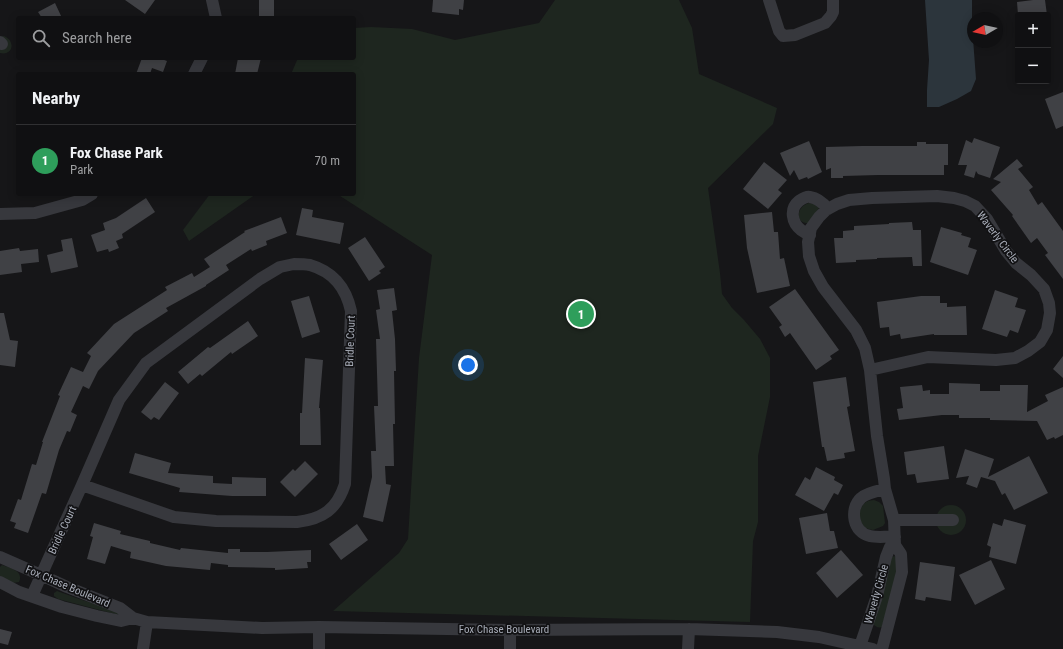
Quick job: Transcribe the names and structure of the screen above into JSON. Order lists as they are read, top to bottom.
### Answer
{
  "streets": {
    "street": ["Waverly Circle", "Bridle Court", "Fox Chase Boulevard"]
  },
  "crossings": [
    ["Waverly Circle", "Fox Chase Boulevard"],
    ["Bridle Court", "Fox Chase Boulevard"]
  ],
  "north": "left",
  "page": {
    "map_buttons": ["+", "−"],
    "search": "Search here",
    "heading": "Nearby",
    "list": [
      {
        "mark": "1",
        "name": "Fox Chase Park",
        "note": "Park",
        "value": "70 m"
      }
    ],
    "pins": "1"
  }
}
